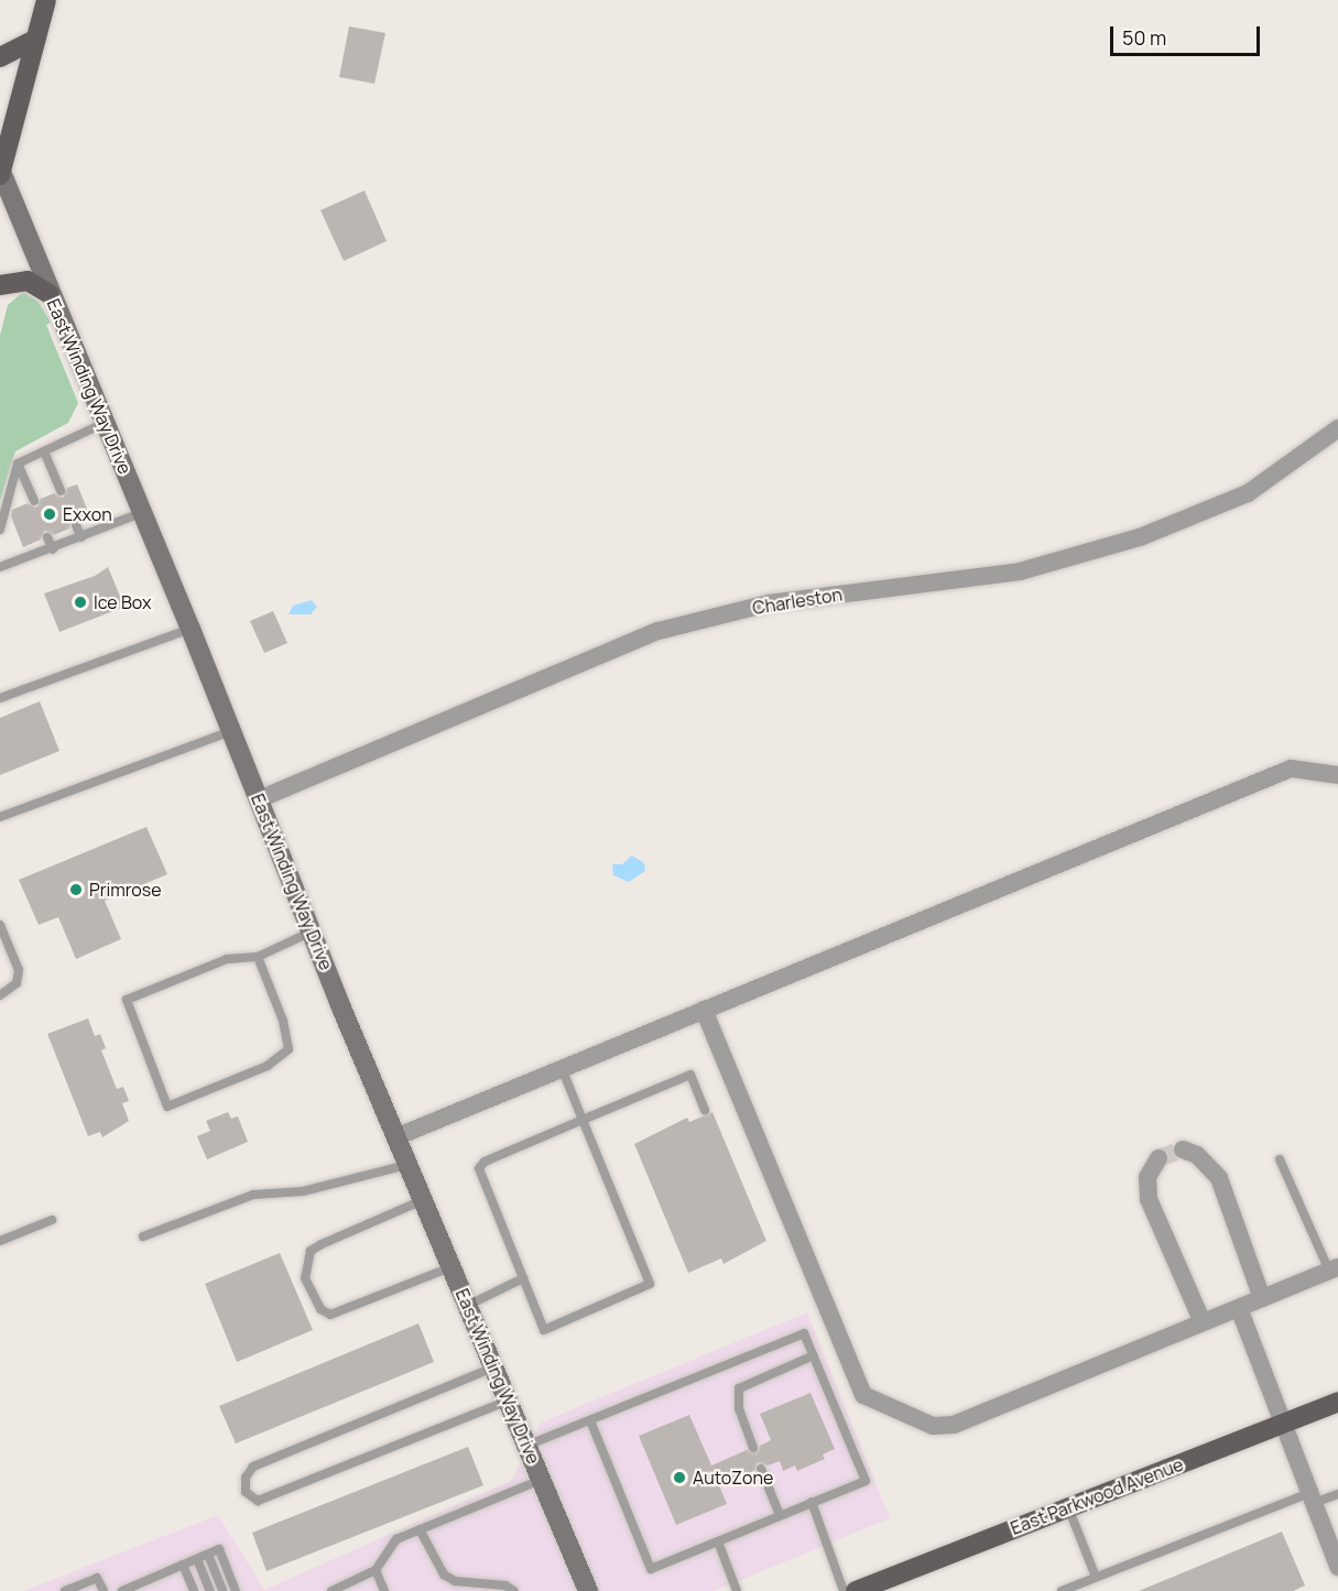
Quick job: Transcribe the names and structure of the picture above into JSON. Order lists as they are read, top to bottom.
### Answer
{
  "streets": {
    "main road": ["East Parkwood Avenue"],
    "street": ["East Winding Way Drive", "Charleston"]
  },
  "crossings": [
    ["East Winding Way Drive", "Charleston"]
  ],
  "places": [
    "Exxon",
    "Ice Box",
    "Primrose",
    "AutoZone"
  ],
  "scale_bar": "50 m"
}
